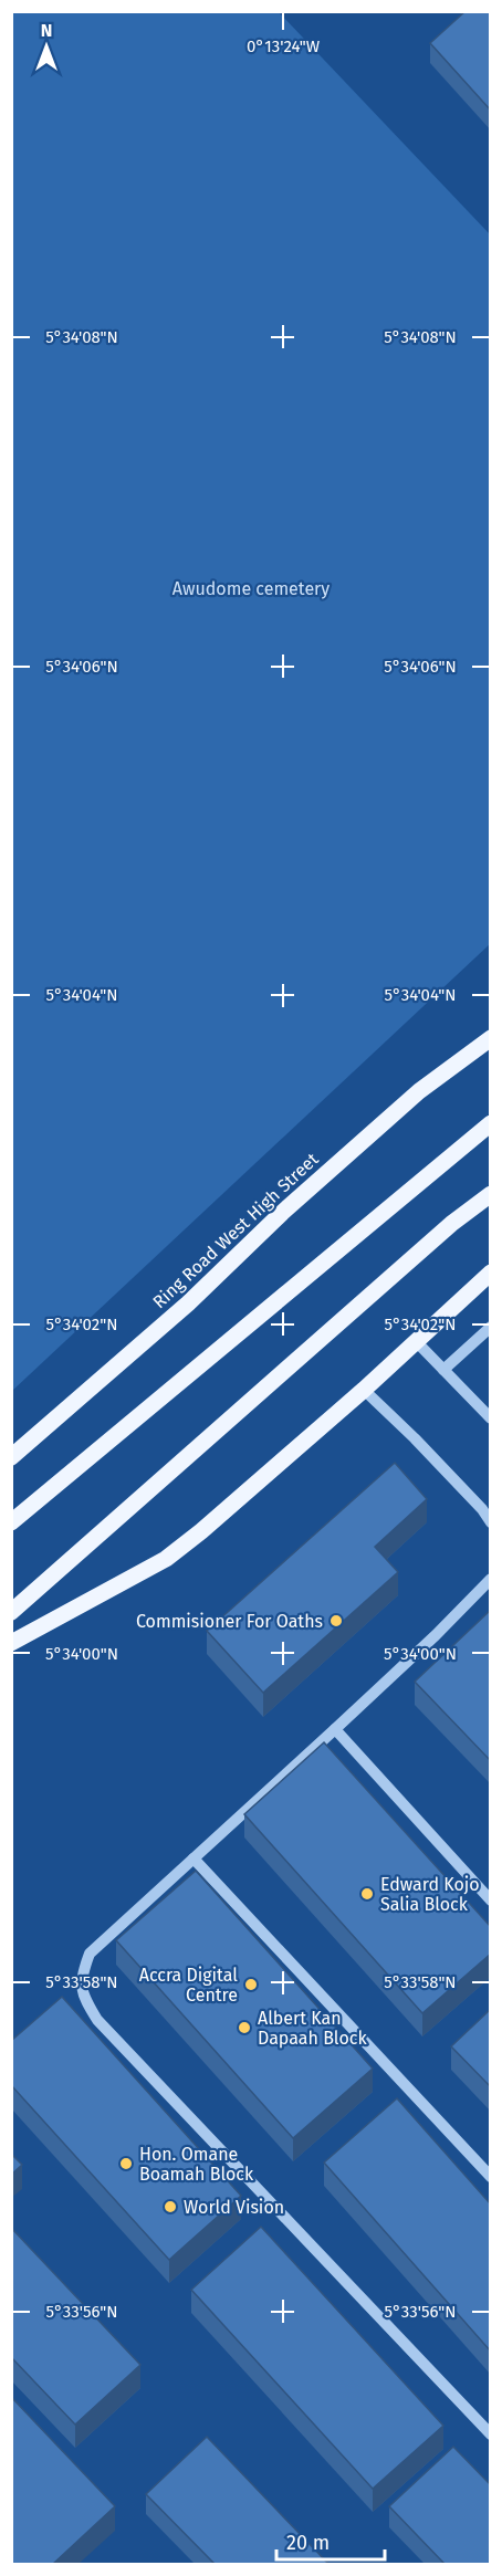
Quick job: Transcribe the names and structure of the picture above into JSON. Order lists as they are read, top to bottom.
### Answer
{
  "streets": {
    "main road": ["Ring Road West High Street"]
  },
  "parks": ["Awudome cemetery"],
  "places": [
    "Commisioner For Oaths",
    "Edward Kojo Salia Block",
    "Accra Digital Centre",
    "Albert Kan Dapaah Block",
    "Hon. Omane Boamah Block",
    "World Vision"
  ],
  "scale_bar": "20 m",
  "north": "top",
  "coordinates": [
    "0°13'24\"W",
    "5°34'08\"N",
    "5°34'06\"N",
    "5°34'04\"N",
    "5°34'02\"N",
    "5°34'00\"N",
    "5°33'58\"N",
    "5°33'56\"N"
  ]
}
